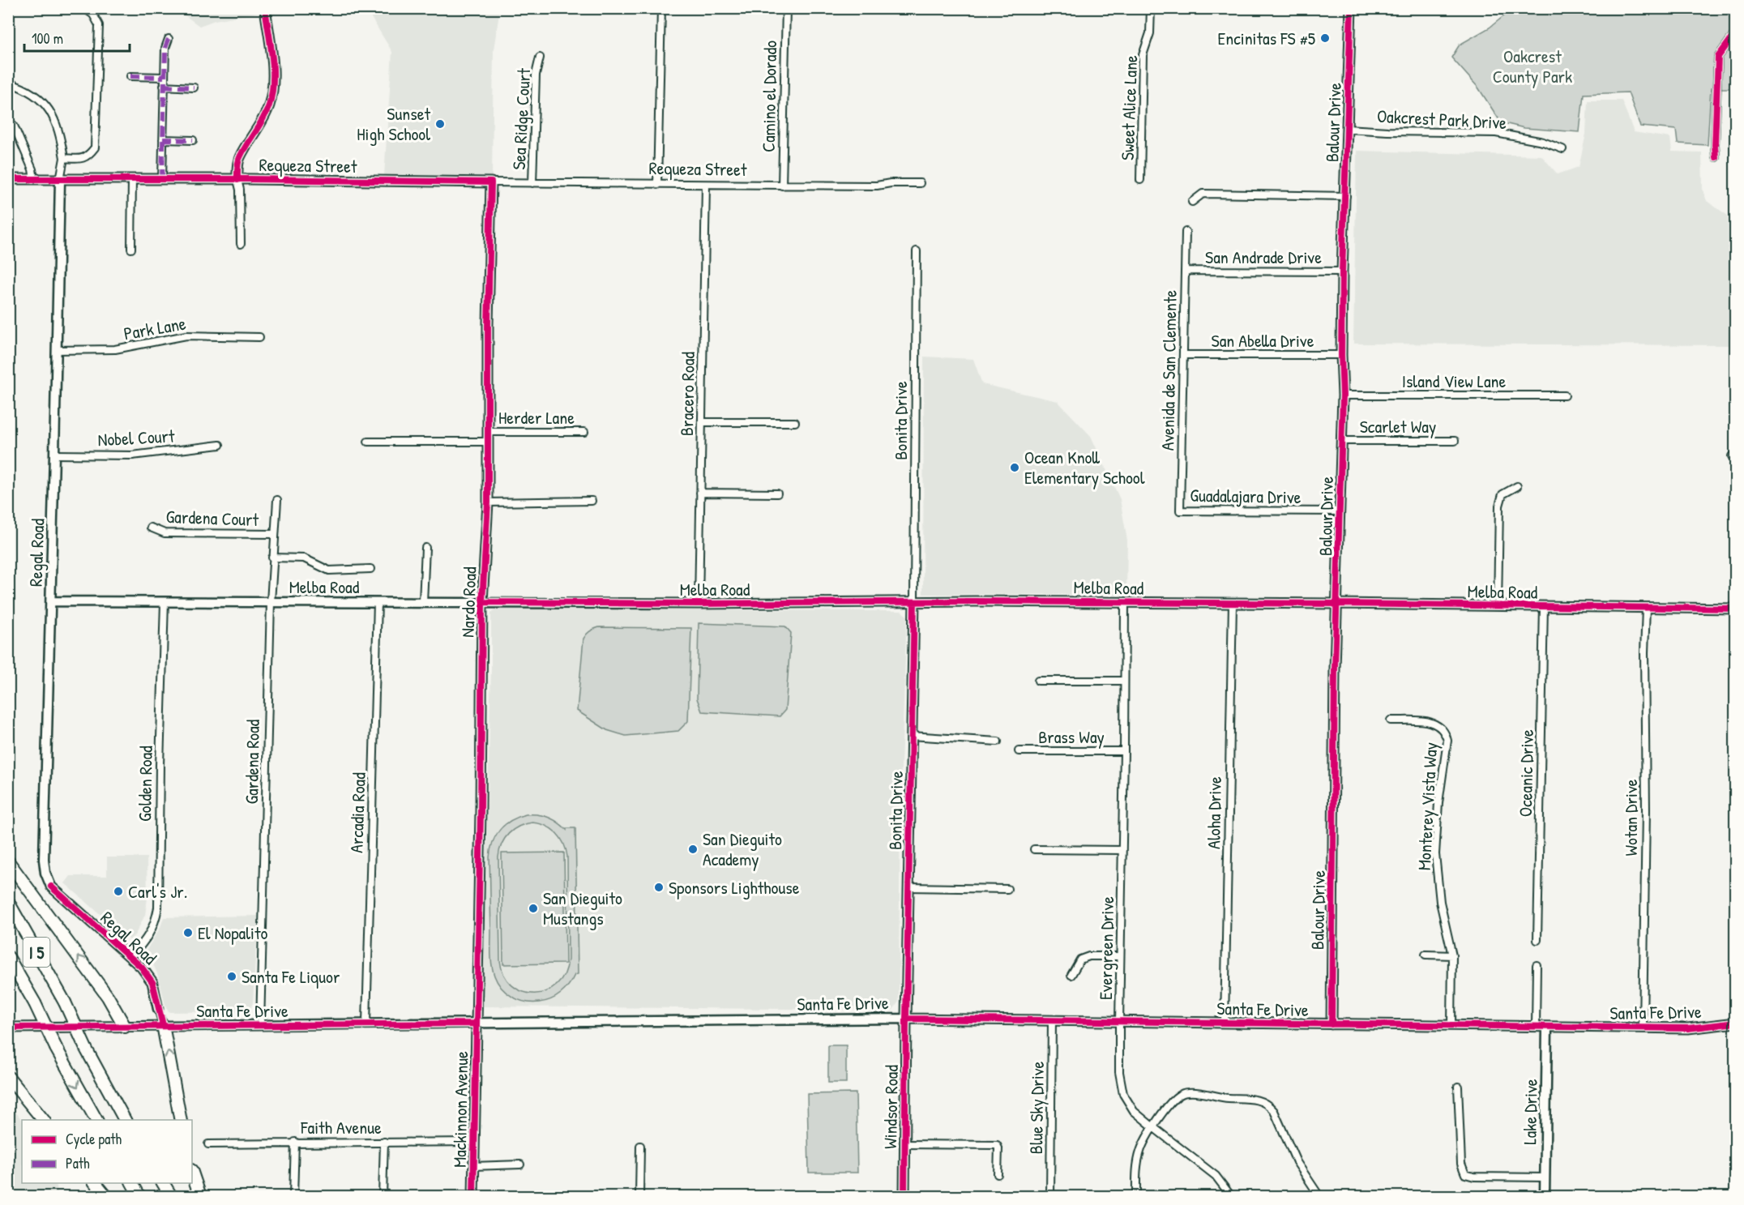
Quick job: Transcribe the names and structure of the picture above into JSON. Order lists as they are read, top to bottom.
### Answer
{
  "streets": {
    "highway": ["I 5"],
    "street": [
      "Camino el Dorado",
      "Sweet Alice Lane",
      "Sea Ridge Court",
      "Oakcrest Park Drive",
      "Balour Drive",
      "Requeza Street",
      "San Andrade Drive",
      "Park Lane",
      "San Abella Drive",
      "Avenida de San Clemente",
      "Island View Lane",
      "Bracero Road",
      "Herder Lane",
      "Bonita Drive",
      "Scarlet Way",
      "Nobel Court",
      "Guadalajara Drive",
      "Gardena Court",
      "Regal Road",
      "Melba Road",
      "Nardo Road",
      "Brass Way",
      "Gardena Road",
      "Oceanic Drive",
      "Golden Road",
      "Monterey Vista Way",
      "Arcadia Road",
      "Aloha Drive",
      "Wotan Drive",
      "Evergreen Drive",
      "Santa Fe Drive",
      "Windsor Road",
      "Blue Sky Drive",
      "Mackinnon Avenue",
      "Lake Drive",
      "Faith Avenue"
    ]
  },
  "crossings": [
    ["Camino el Dorado", "Requeza Street"],
    ["Sea Ridge Court", "Requeza Street"],
    ["Oakcrest Park Drive", "Balour Drive"],
    ["Balour Drive", "San Andrade Drive"],
    ["Balour Drive", "San Abella Drive"],
    ["Balour Drive", "Island View Lane"],
    ["Balour Drive", "Scarlet Way"],
    ["Balour Drive", "Guadalajara Drive"],
    ["Balour Drive", "Melba Road"],
    ["Balour Drive", "Santa Fe Drive"],
    ["Requeza Street", "Bracero Road"],
    ["Requeza Street", "Regal Road"],
    ["Requeza Street", "Nardo Road"],
    ["San Andrade Drive", "Avenida de San Clemente"],
    ["Park Lane", "Regal Road"],
    ["San Abella Drive", "Avenida de San Clemente"],
    ["Avenida de San Clemente", "Guadalajara Drive"],
    ["Bracero Road", "Melba Road"],
    ["Herder Lane", "Nardo Road"],
    ["Bonita Drive", "Melba Road"],
    ["Bonita Drive", "Santa Fe Drive"],
    ["Bonita Drive", "Windsor Road"],
    ["Nobel Court", "Regal Road"],
    ["Gardena Court", "Gardena Road"],
    ["Regal Road", "Melba Road"],
    ["Regal Road", "Golden Road"],
    ["Regal Road", "Santa Fe Drive"],
    ["Melba Road", "Nardo Road"],
    ["Melba Road", "Gardena Road"],
    ["Melba Road", "Oceanic Drive"],
    ["Melba Road", "Golden Road"],
    ["Melba Road", "Arcadia Road"],
    ["Melba Road", "Aloha Drive"],
    ["Melba Road", "Wotan Drive"],
    ["Melba Road", "Evergreen Drive"],
    ["Nardo Road", "Santa Fe Drive"],
    ["Nardo Road", "Mackinnon Avenue"],
    ["Brass Way", "Evergreen Drive"],
    ["Gardena Road", "Santa Fe Drive"],
    ["Monterey Vista Way", "Santa Fe Drive"],
    ["Arcadia Road", "Santa Fe Drive"],
    ["Aloha Drive", "Santa Fe Drive"],
    ["Wotan Drive", "Santa Fe Drive"],
    ["Evergreen Drive", "Santa Fe Drive"],
    ["Santa Fe Drive", "Windsor Road"],
    ["Santa Fe Drive", "Blue Sky Drive"],
    ["Santa Fe Drive", "Mackinnon Avenue"],
    ["Santa Fe Drive", "Lake Drive"],
    ["Mackinnon Avenue", "Faith Avenue"]
  ],
  "parks": ["Oakcrest County Park"],
  "places": [
    "Encinitas FS #5",
    "Sunset High School",
    "Ocean Knoll Elementary School",
    "San Dieguito Academy",
    "Sponsors Lighthouse",
    "Carl's Jr.",
    "San Dieguito Mustangs",
    "El Nopalito",
    "Santa Fe Liquor"
  ],
  "legend": ["Cycle path", "Path"],
  "scale_bar": "100 m"
}
